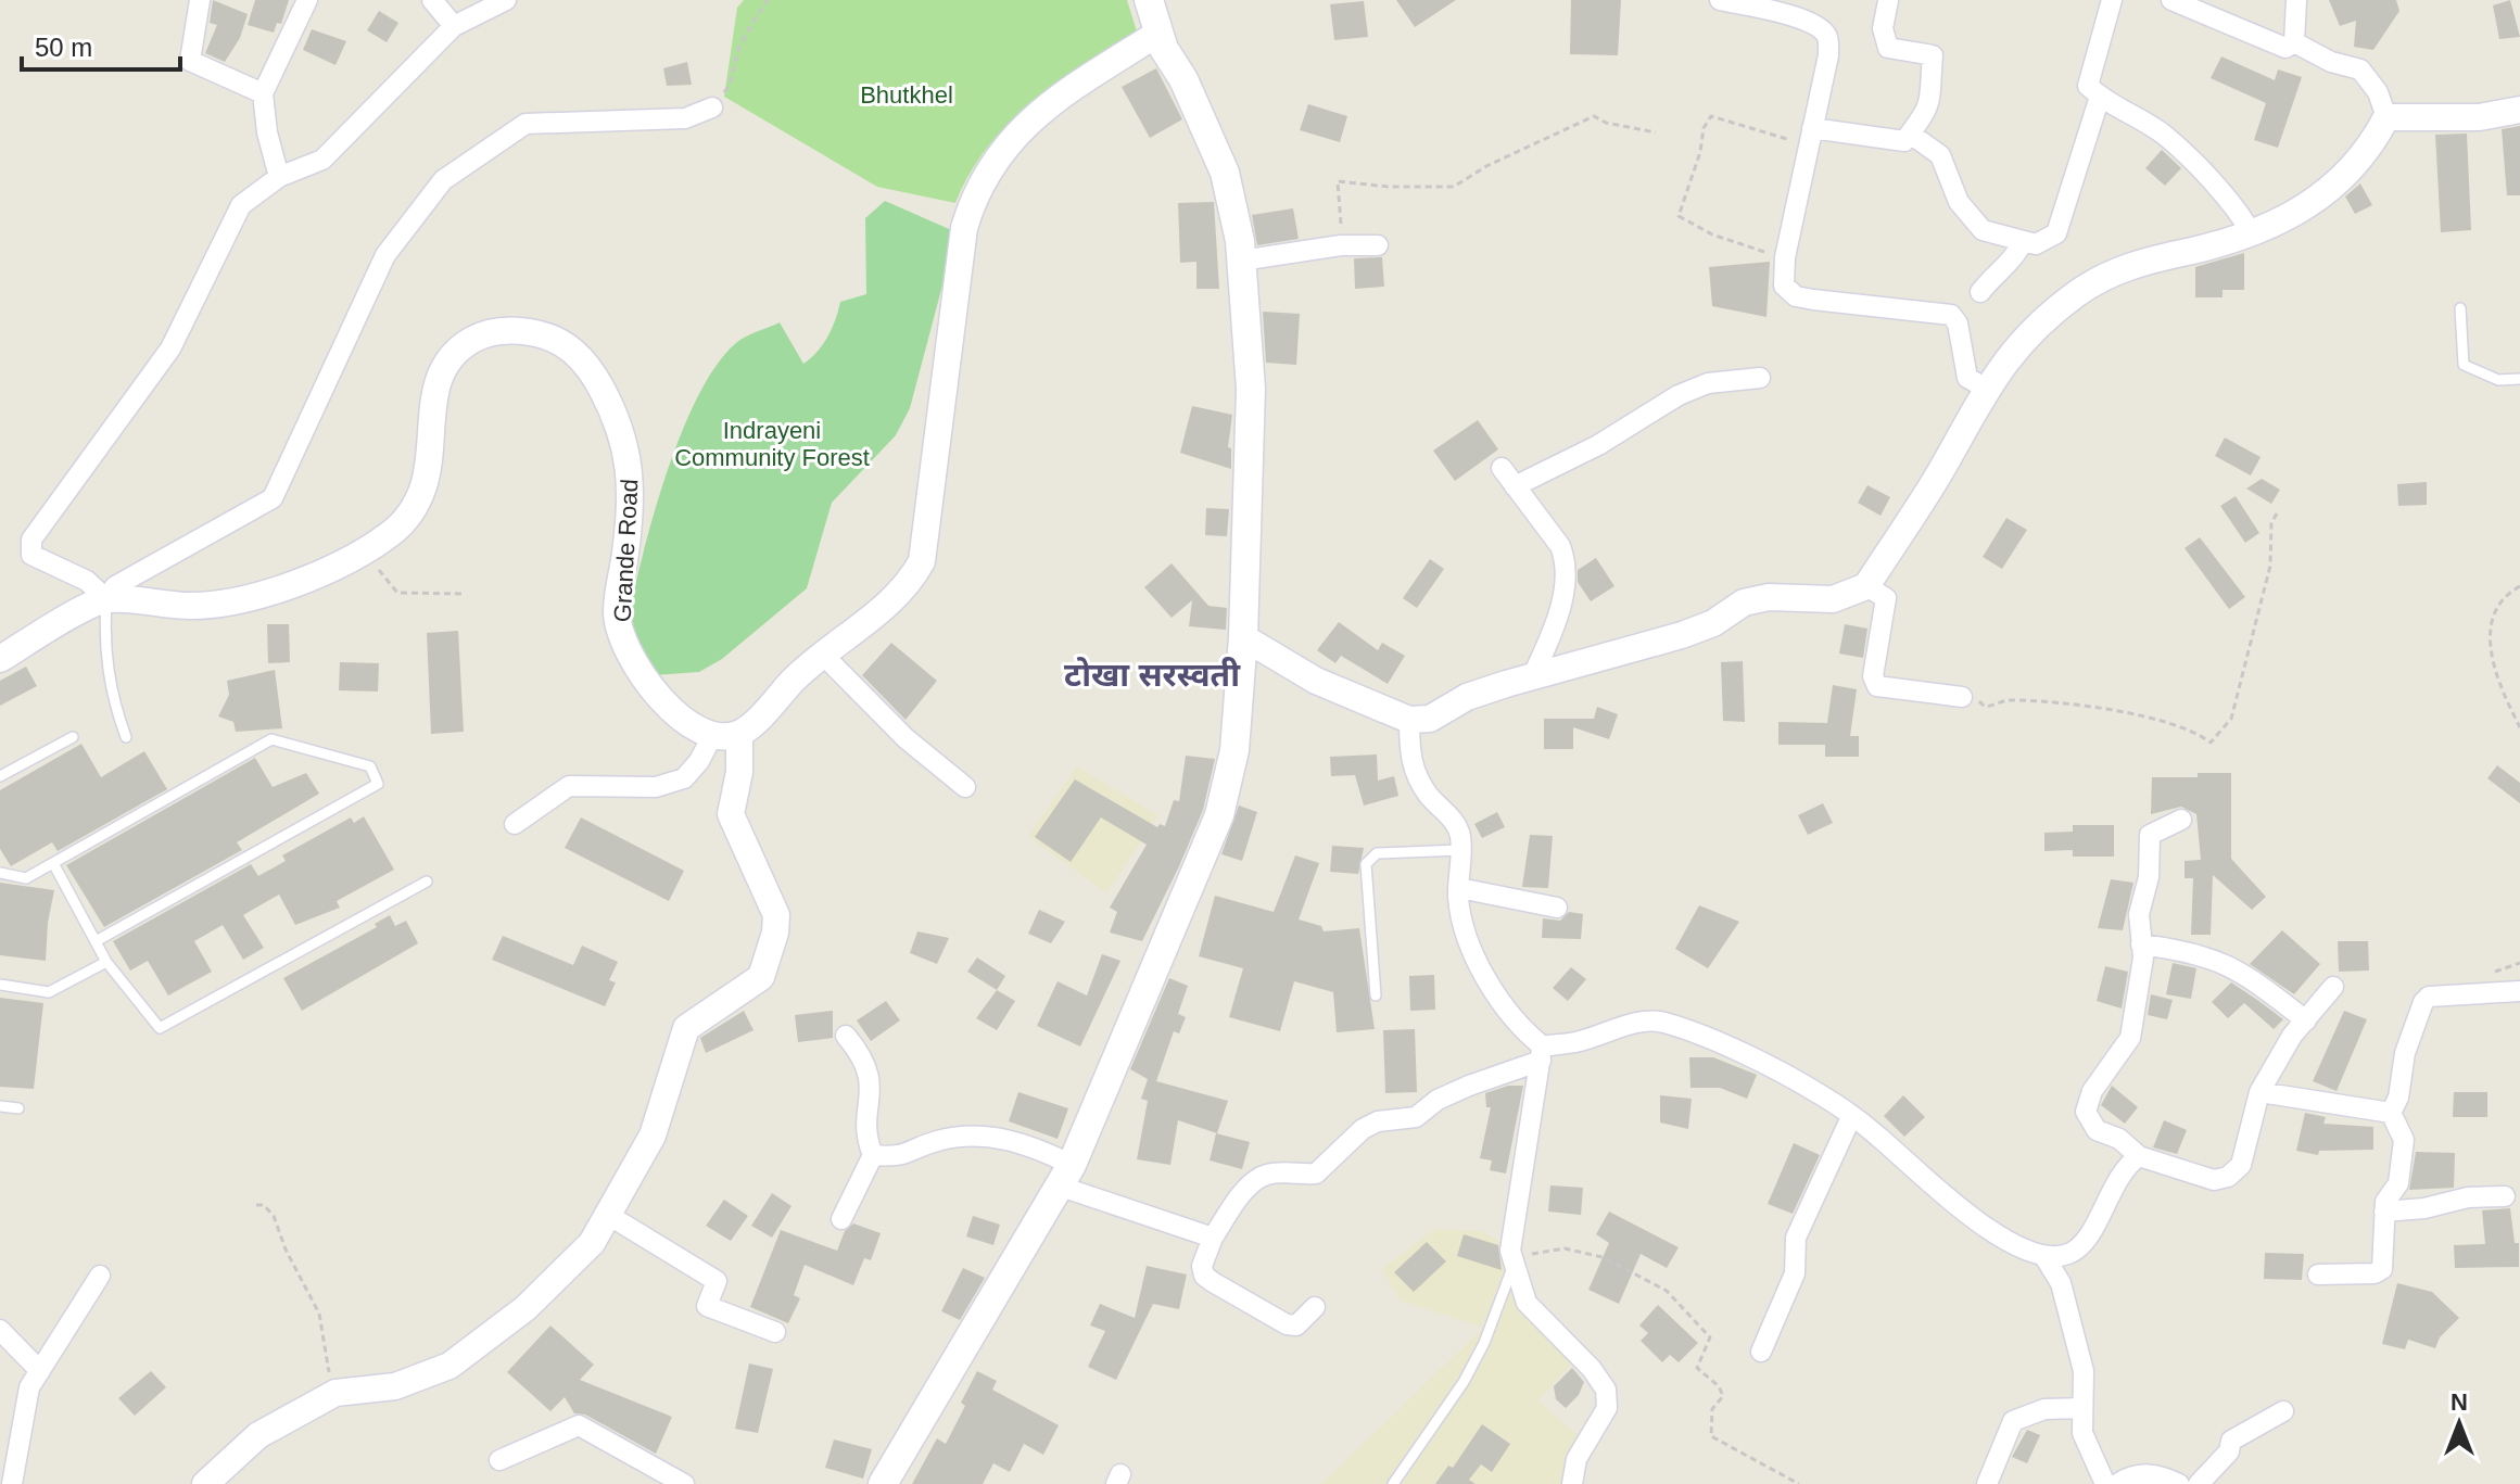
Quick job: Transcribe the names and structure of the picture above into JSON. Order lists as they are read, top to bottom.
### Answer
{
  "streets": {
    "street": ["Grande Road"]
  },
  "districts": ["टोखा सरस्वती"],
  "parks": ["Bhutkhel", "Indrayeni Community Forest"],
  "scale_bar": "50 m",
  "north": "top"
}
